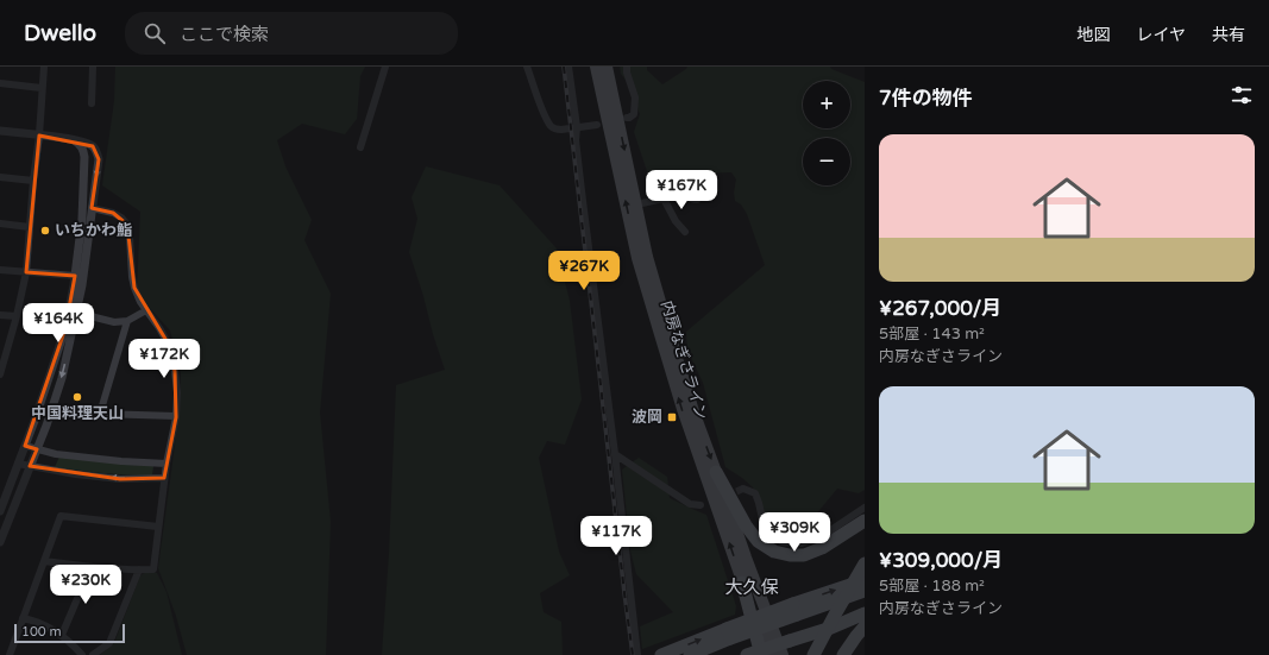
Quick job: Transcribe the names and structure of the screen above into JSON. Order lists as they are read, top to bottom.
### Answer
{
  "streets": {
    "highway": ["内房なぎさライン"]
  },
  "districts": ["大久保"],
  "places": {
    "other": ["いちかわ鮨", "中国料理天山"],
    "transit": ["波岡"]
  },
  "scale_bar": "100 m",
  "page": {
    "header": "Dwello",
    "search": "ここで検索",
    "nav": ["地図", "レイヤ", "共有"],
    "heading": "7件の物件",
    "map_buttons": ["+", "−"],
    "list": [
      {
        "name": "¥267,000/月",
        "note": "5部屋 · 143 m² · 内房なぎさライン"
      },
      {
        "name": "¥309,000/月",
        "note": "5部屋 · 188 m² · 内房なぎさライン"
      }
    ],
    "price": [
      "¥167K",
      "¥267K",
      "¥164K",
      "¥172K",
      "¥309K",
      "¥117K",
      "¥230K"
    ],
    "scale": "100 m"
  }
}
